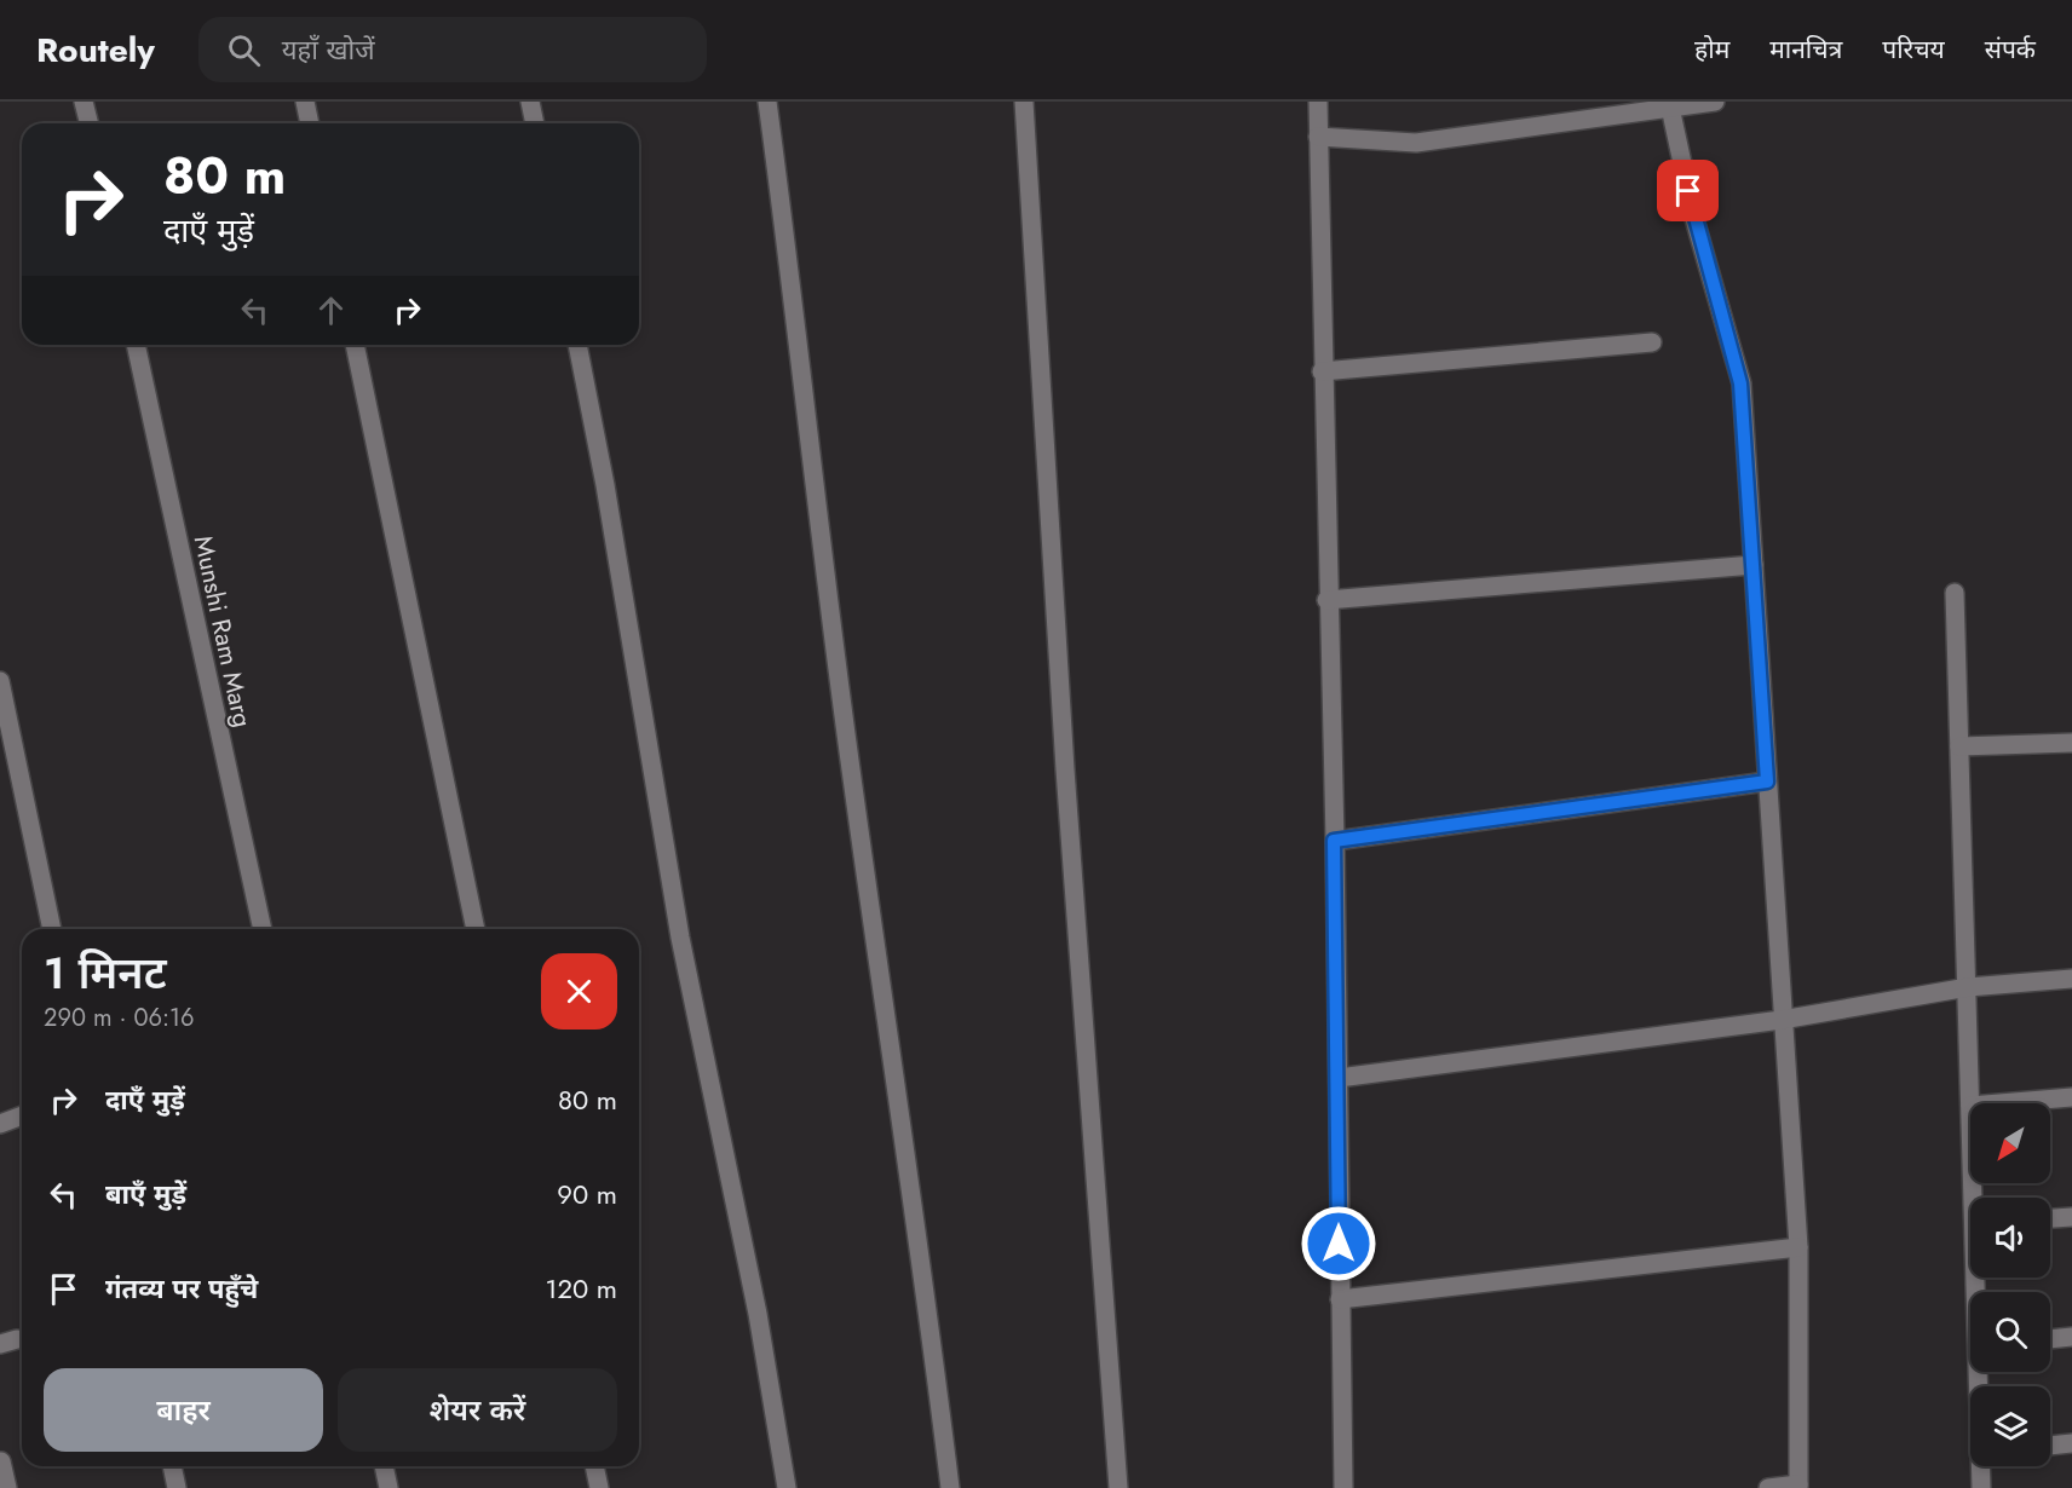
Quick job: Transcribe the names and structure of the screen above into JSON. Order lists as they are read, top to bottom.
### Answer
{
  "streets": {
    "street": ["Munshi Ram Marg"]
  },
  "north": "bottom left",
  "page": {
    "header": "Routely",
    "search": "यहाँ खोजें",
    "nav": [
      "होम",
      "मानचित्र",
      "परिचय",
      "संपर्क"
    ],
    "turn": ["80 m", "दाएँ मुड़ें"],
    "heading": ["1 मिनट", "290 m · 06:16"],
    "list": [
      {
        "name": "दाएँ मुड़ें",
        "value": "80 m"
      },
      {
        "name": "बाएँ मुड़ें",
        "value": "90 m"
      },
      {
        "name": "गंतव्य पर पहुँचे",
        "value": "120 m"
      }
    ],
    "buttons": ["बाहर", "शेयर करें"]
  }
}
